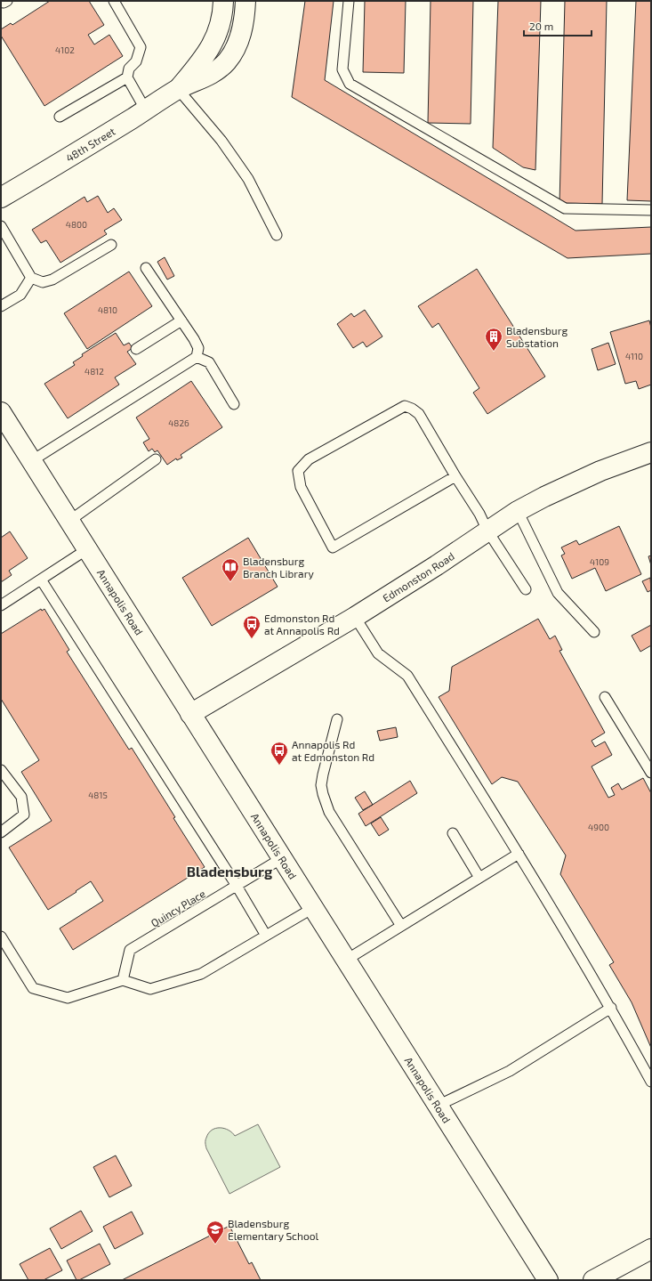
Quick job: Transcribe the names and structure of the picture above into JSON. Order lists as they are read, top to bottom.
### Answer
{
  "streets": {
    "main road": ["48th Street", "Edmonston Road", "Annapolis Road"],
    "lane": ["Quincy Place"]
  },
  "crossings": [
    ["Edmonston Road", "Annapolis Road"],
    ["Annapolis Road", "Quincy Place"]
  ],
  "districts": ["Bladensburg"],
  "places": {
    "building": ["Bladensburg Substation"],
    "library": ["Bladensburg Branch Library"],
    "bus stop": ["Edmonston Rd at Annapolis Rd", "Annapolis Rd at Edmonston Rd"],
    "school or university": ["Bladensburg Elementary School"]
  },
  "house_numbers": [
    "4102",
    "4800",
    "4810",
    "4110",
    "4812",
    "4826",
    "4109",
    "4815",
    "4900"
  ],
  "scale_bar": "20 m"
}
